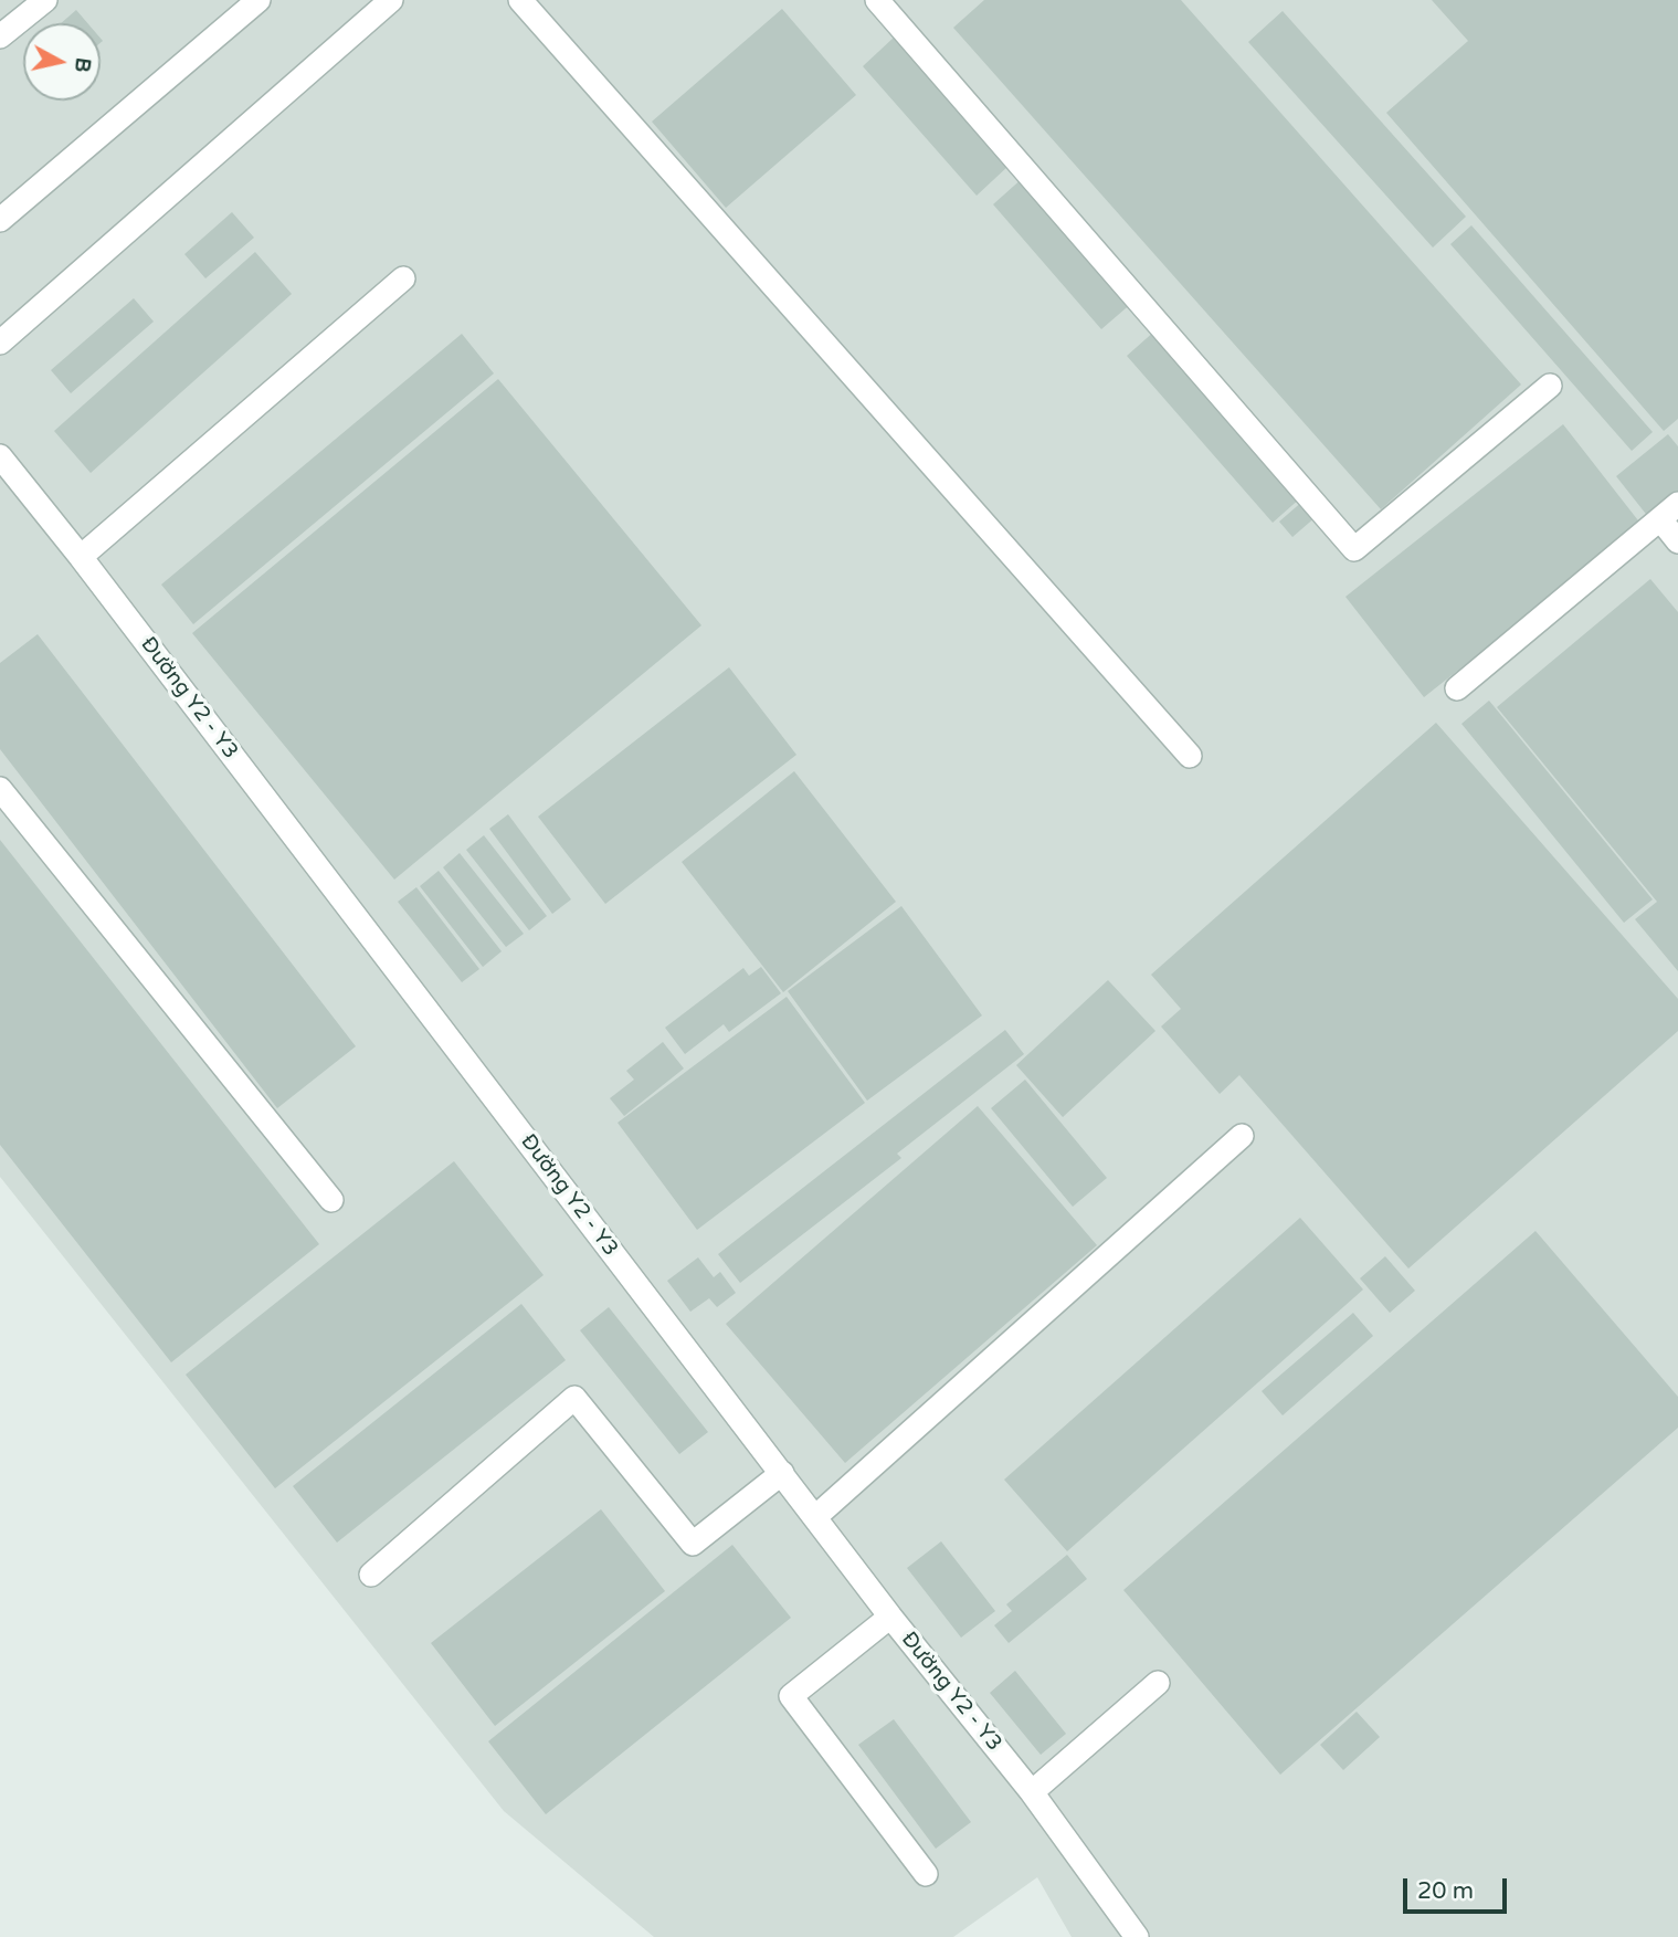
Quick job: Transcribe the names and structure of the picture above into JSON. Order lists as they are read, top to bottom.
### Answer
{
  "streets": {
    "street": ["Đường Y2 - Y3"]
  },
  "scale_bar": "20 m",
  "north": "right"
}
